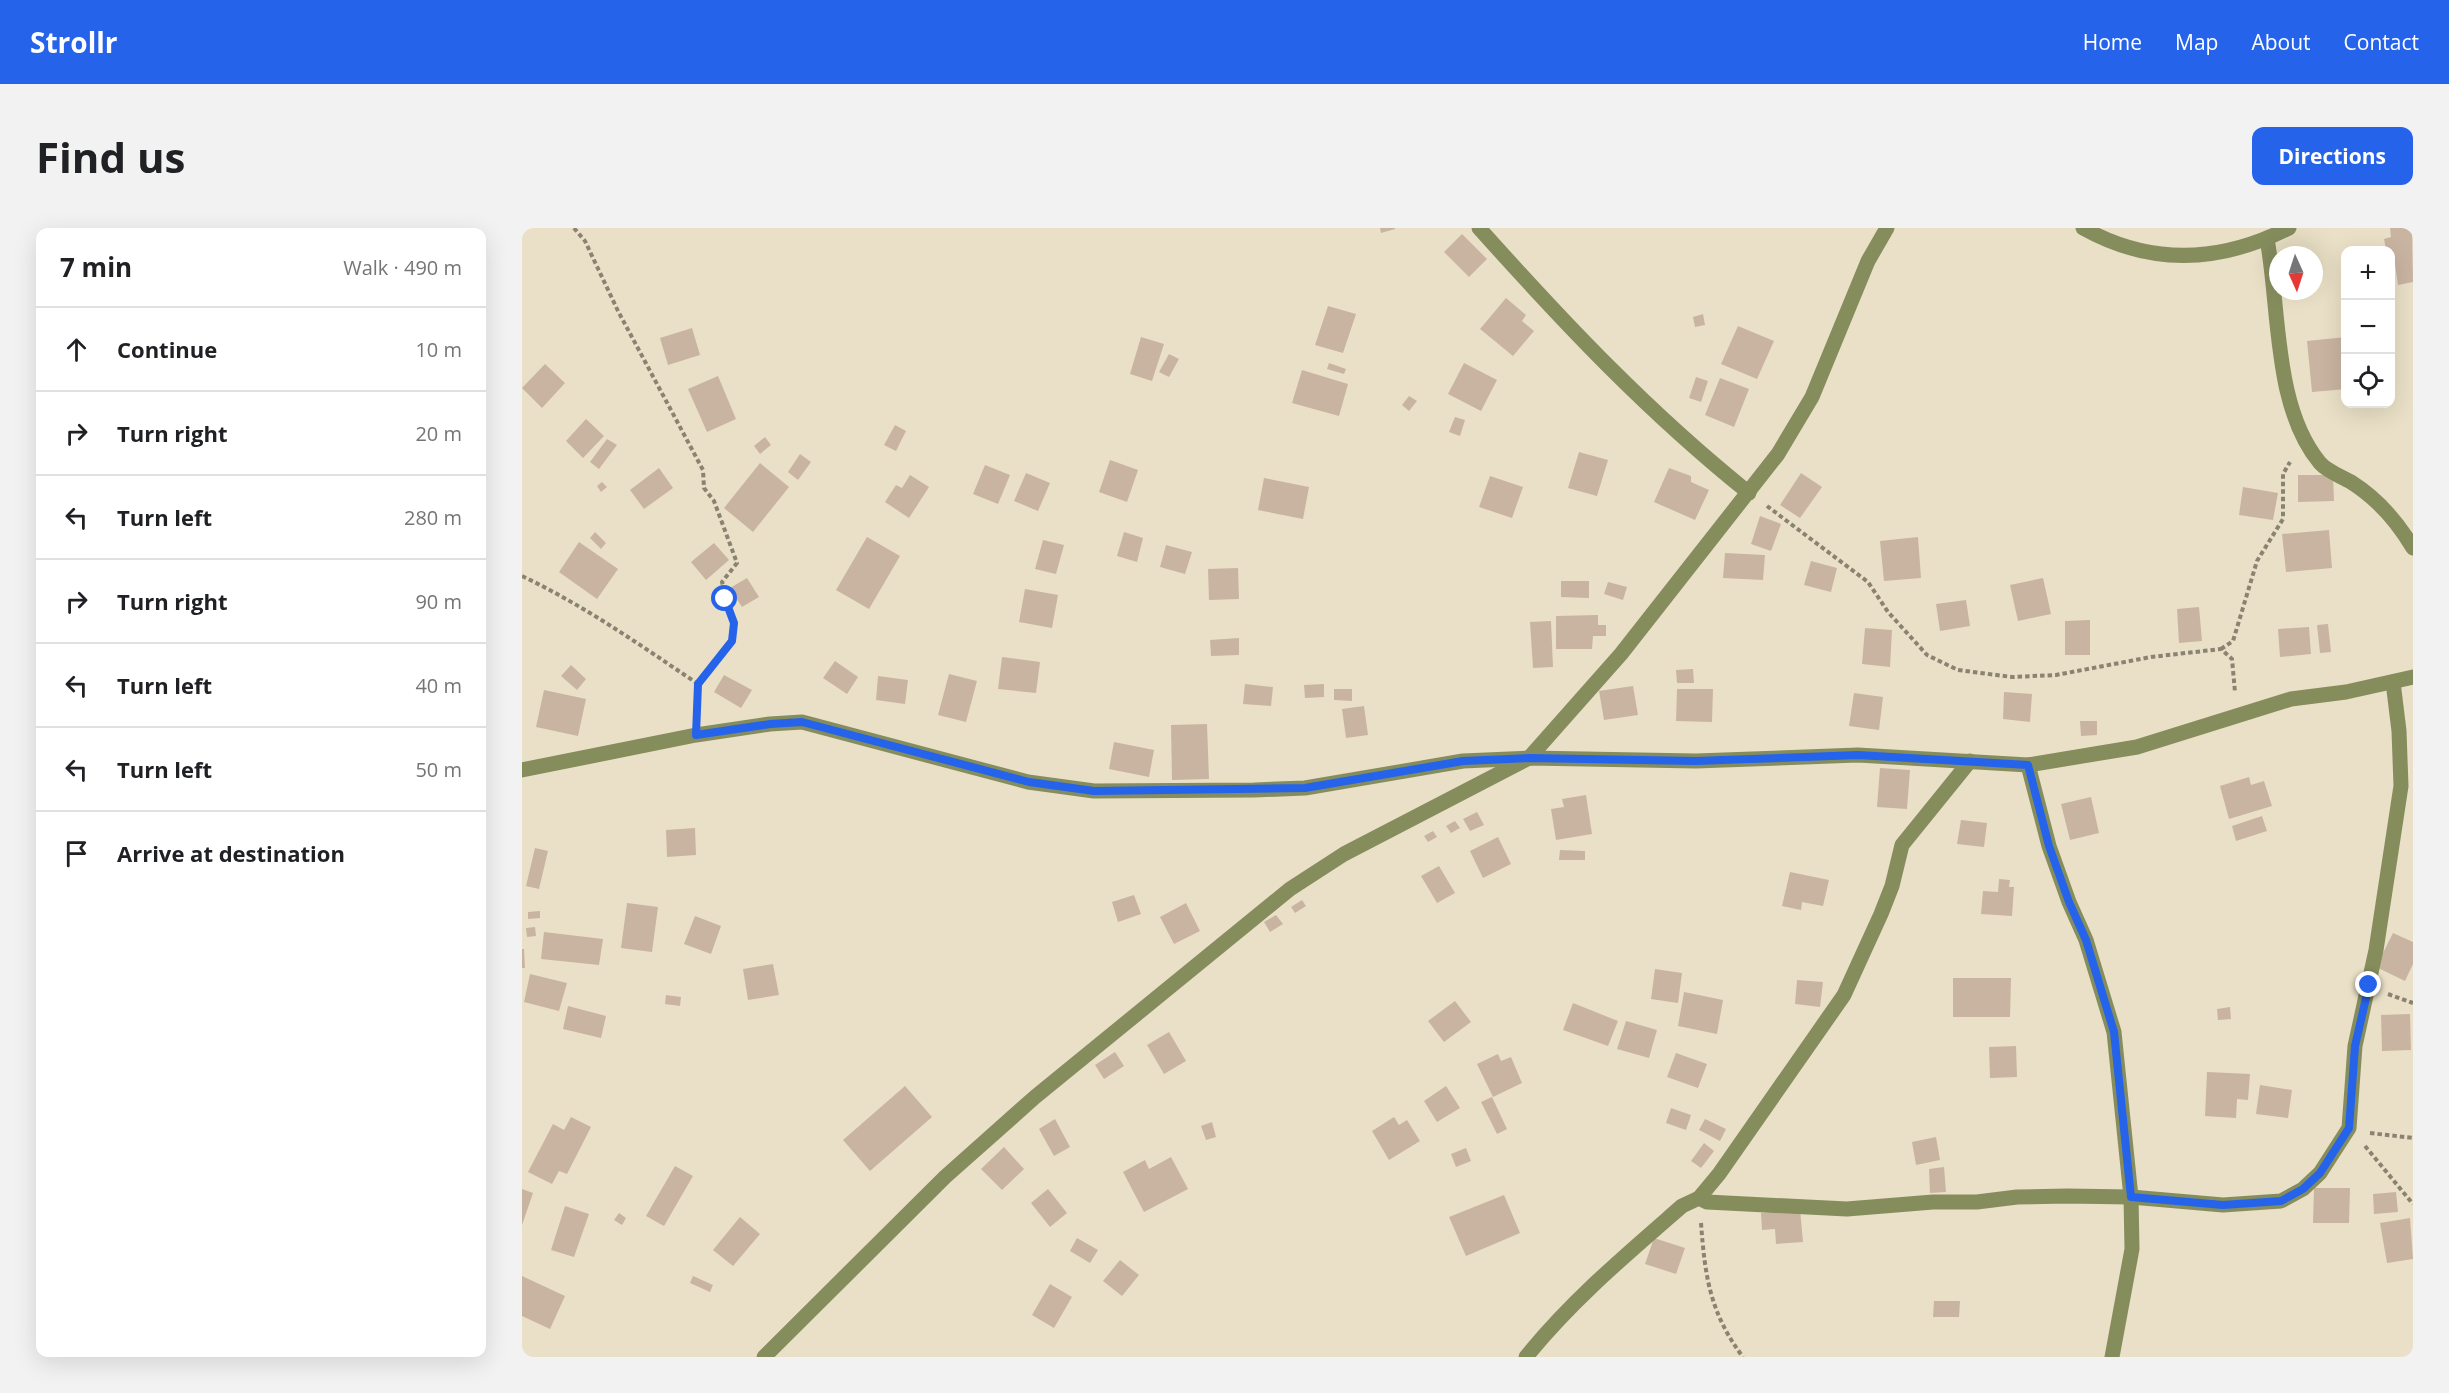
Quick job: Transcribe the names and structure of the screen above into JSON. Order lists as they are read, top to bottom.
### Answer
{
  "north": "bottom",
  "page": {
    "header": "Strollr",
    "nav": [
      "Home",
      "Map",
      "About",
      "Contact"
    ],
    "buttons": "Directions",
    "title": "Find us",
    "heading": ["7 min", "Walk · 490 m"],
    "map_buttons": ["+", "−"],
    "list": [
      ["Continue", "10 m"],
      ["Turn right", "20 m"],
      ["Turn left", "280 m"],
      ["Turn right", "90 m"],
      ["Turn left", "40 m"],
      ["Turn left", "50 m"],
      "Arrive at destination"
    ]
  }
}
